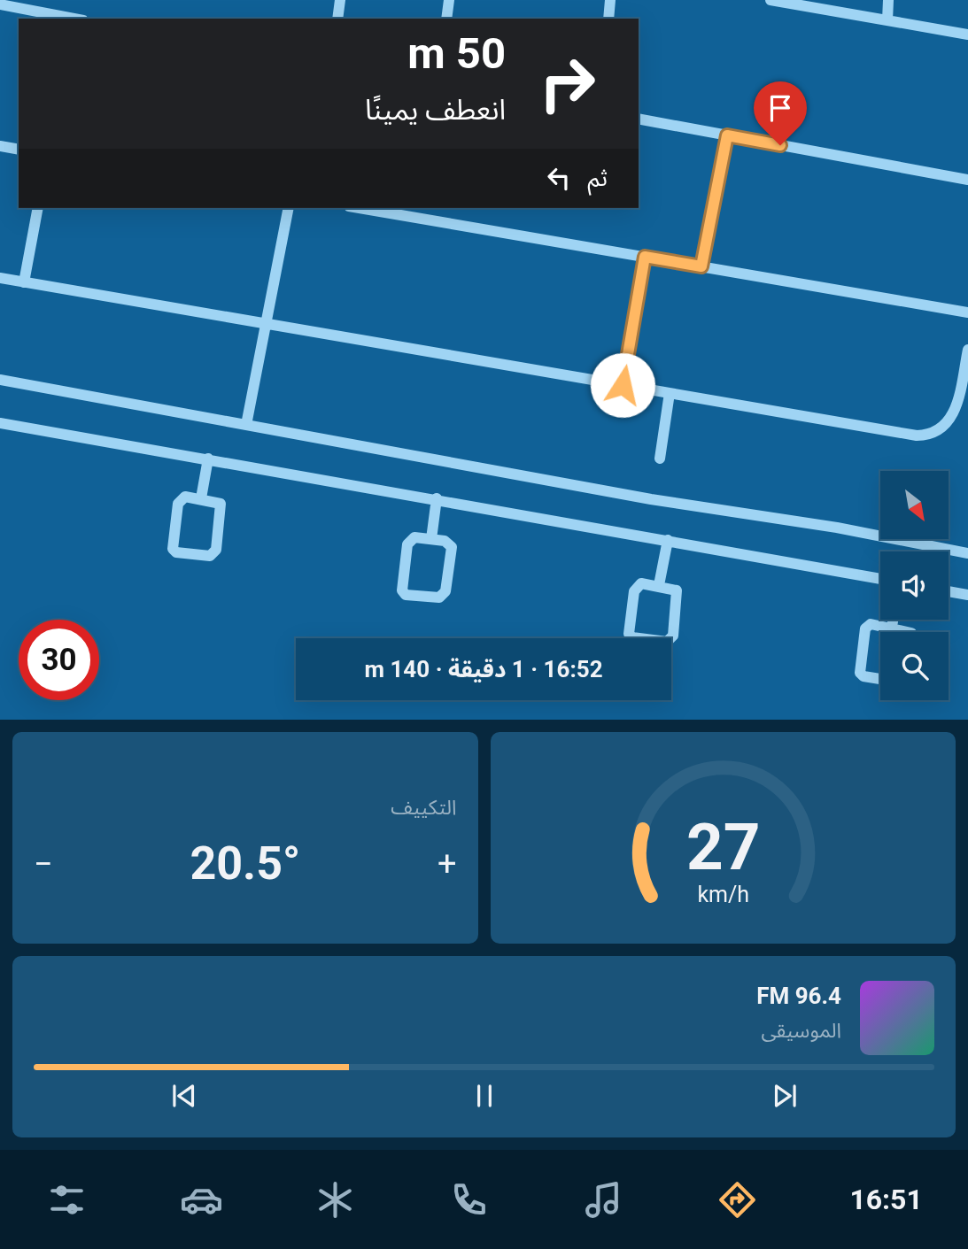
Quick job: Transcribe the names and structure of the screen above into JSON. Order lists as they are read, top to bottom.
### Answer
{
  "north": "bottom right",
  "page": {
    "turn": ["50 m", "انعطف يمينًا"],
    "then": "ثم",
    "limit": "30",
    "trip": "16:52 · 1 دقيقة · 140 m",
    "tile": "التكييف",
    "heat": ["−", "20.5°", "+"],
    "song": ["96.4 FM", "الموسيقى"],
    "tabs": "16:51",
    "gauge": ["27", "km/h"]
  }
}
